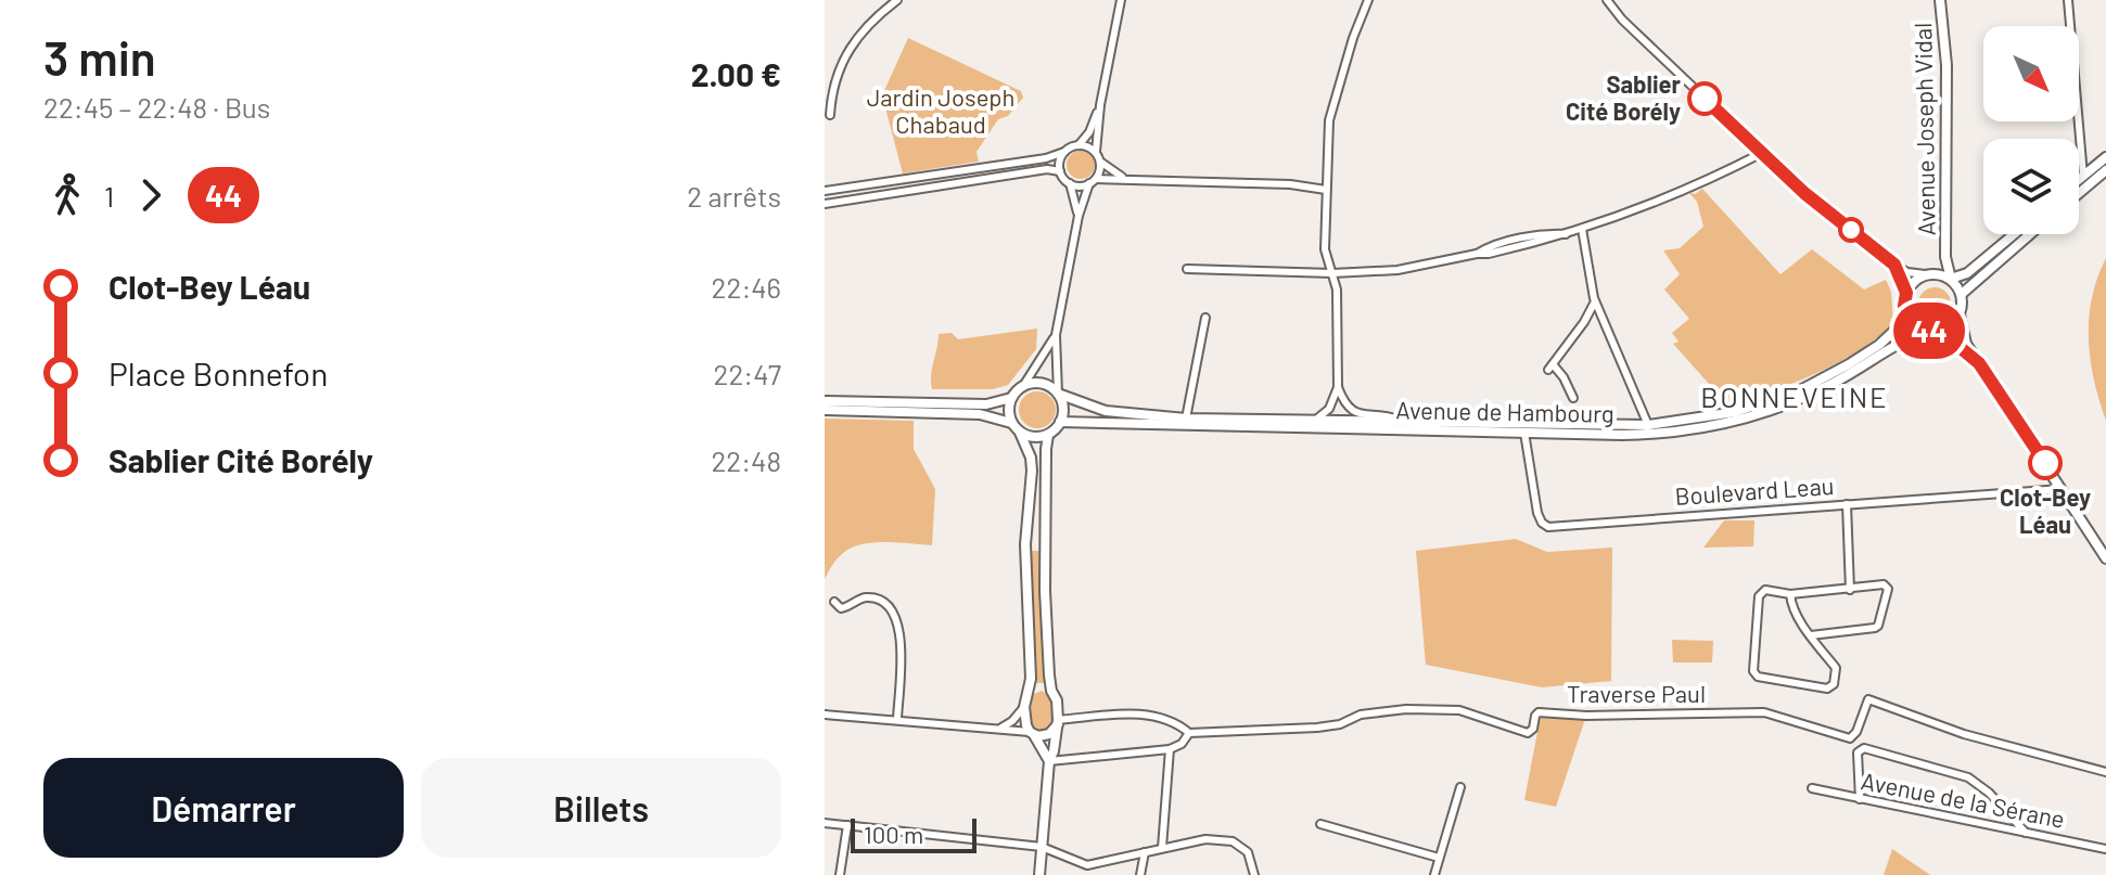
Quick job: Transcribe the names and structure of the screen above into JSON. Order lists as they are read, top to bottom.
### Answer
{
  "streets": {
    "street": [
      "Avenue Joseph Vidal",
      "Avenue de Hambourg",
      "Boulevard Leau",
      "Traverse Paul",
      "Avenue de la Sérane"
    ]
  },
  "crossings": [
    ["Avenue Joseph Vidal", "Avenue de Hambourg"],
    ["Avenue de Hambourg", "Boulevard Leau"]
  ],
  "districts": ["BONNEVEINE"],
  "parks": ["Jardin Joseph Chabaud"],
  "places": ["Sablier Cité Borély", "Clot-Bey Léau"],
  "lines": ["bus line 44"],
  "scale_bar": "100 m",
  "north": "bottom right",
  "page": {
    "heading": ["3 min", "22:45 – 22:48 · Bus", "2.00 €"],
    "on_map": "44",
    "legs": ["1", "44", "2 arrêts"],
    "list": [
      {
        "name": "Clot-Bey Léau",
        "value": "22:46"
      },
      {
        "name": "Place Bonnefon",
        "value": "22:47"
      },
      {
        "name": "Sablier Cité Borély",
        "value": "22:48"
      }
    ],
    "buttons": ["Démarrer", "Billets"],
    "scale": "100 m"
  }
}
